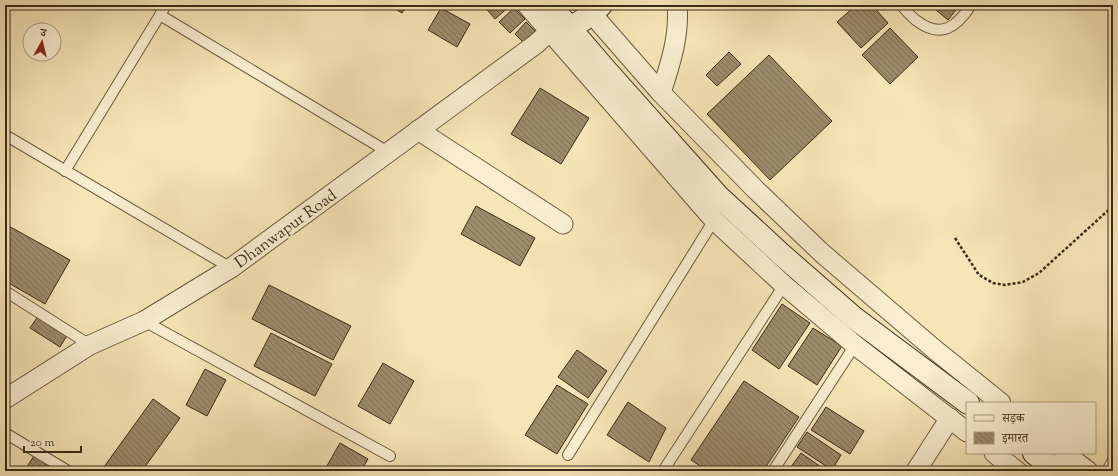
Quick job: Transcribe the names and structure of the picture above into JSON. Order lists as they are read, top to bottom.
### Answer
{
  "streets": {
    "street": ["Dhanwapur Road"]
  },
  "legend": ["सड़क", "इमारत"],
  "scale_bar": "20 m",
  "north": "top"
}
